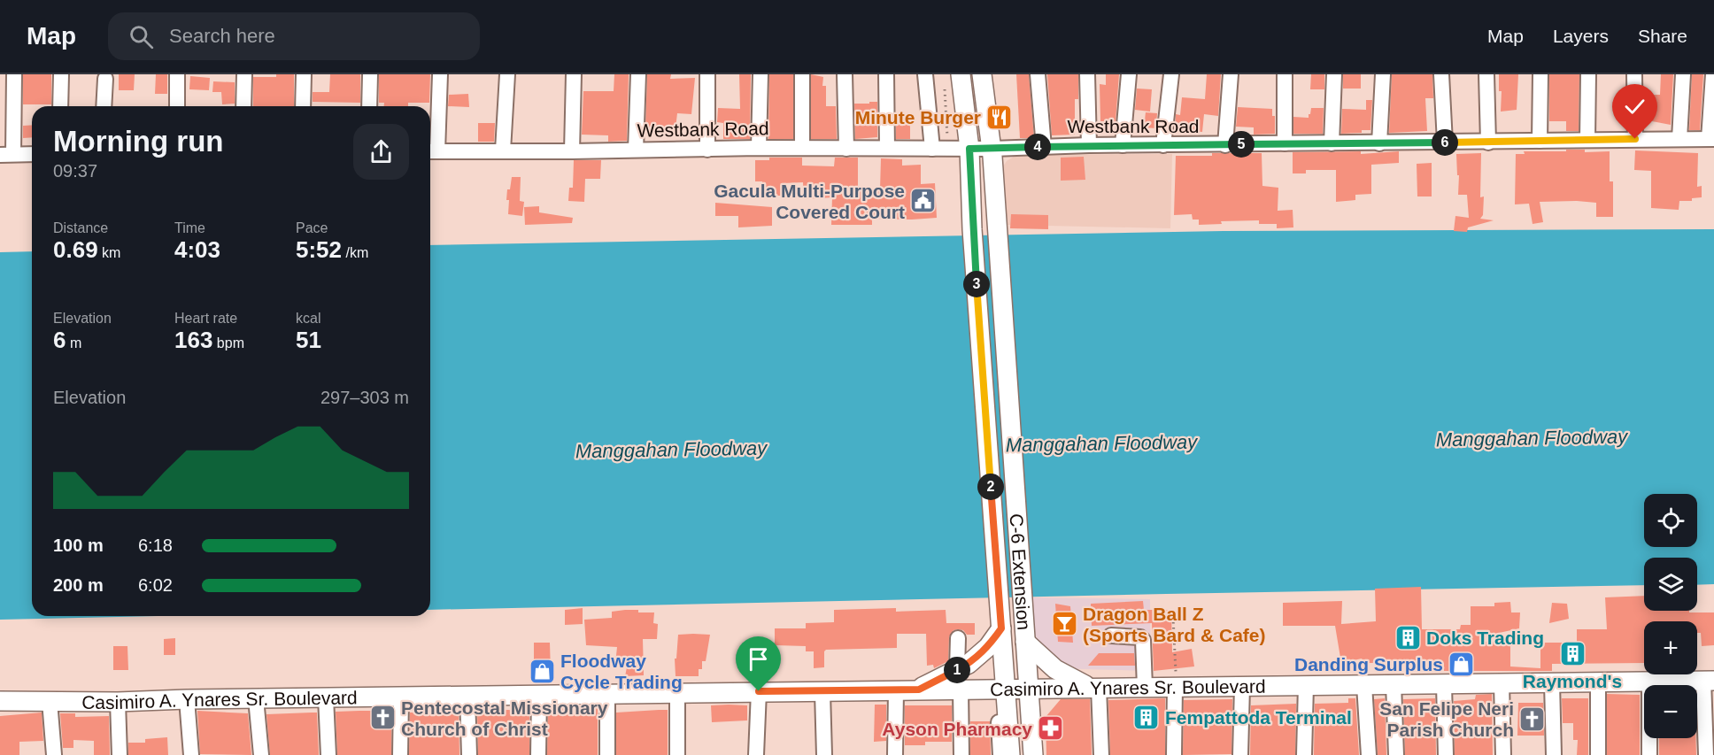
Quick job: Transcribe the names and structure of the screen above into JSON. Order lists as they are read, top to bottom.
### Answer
{
  "streets": {
    "main road": ["C-6 Extension", "Casimiro A. Ynares Sr. Boulevard"],
    "street": ["Westbank Road"]
  },
  "crossings": [
    ["Westbank Road", "C-6 Extension"],
    ["C-6 Extension", "Casimiro A. Ynares Sr. Boulevard"]
  ],
  "water": ["Manggahan Floodway"],
  "places": {
    "restaurant": ["Minute Burger"],
    "public building": ["Gacula Multi-Purpose Covered Court"],
    "bar": ["Dragon Ball Z (Sports Bard & Cafe)"],
    "building": ["Doks Trading", "Raymond's", "Fempattoda Terminal"],
    "shop": ["Danding Surplus", "Floodway Cycle Trading"],
    "church": ["Pentecostal Missionary Church of Christ", "San Felipe Neri Parish Church"],
    "pharmacy": ["Ayson Pharmacy"]
  },
  "page": {
    "header": "Map",
    "search": "Search here",
    "nav": ["Map", "Layers", "Share"],
    "heading": ["Morning run", "09:37"],
    "pins": [
      "6",
      "5",
      "4",
      "3",
      "2",
      "1"
    ],
    "stats": [
      ["Distance", "0.69 km"],
      ["Time", "4:03"],
      ["Pace", "5:52 /km"],
      ["Elevation", "6 m"],
      ["Heart rate", "163 bpm"],
      ["kcal", "51"]
    ],
    "chart": ["Elevation", "297–303 m"],
    "map_buttons": ["+", "−"],
    "list": [
      {
        "name": "100 m",
        "note": "6:18"
      },
      {
        "name": "200 m",
        "note": "6:02"
      }
    ]
  }
}
